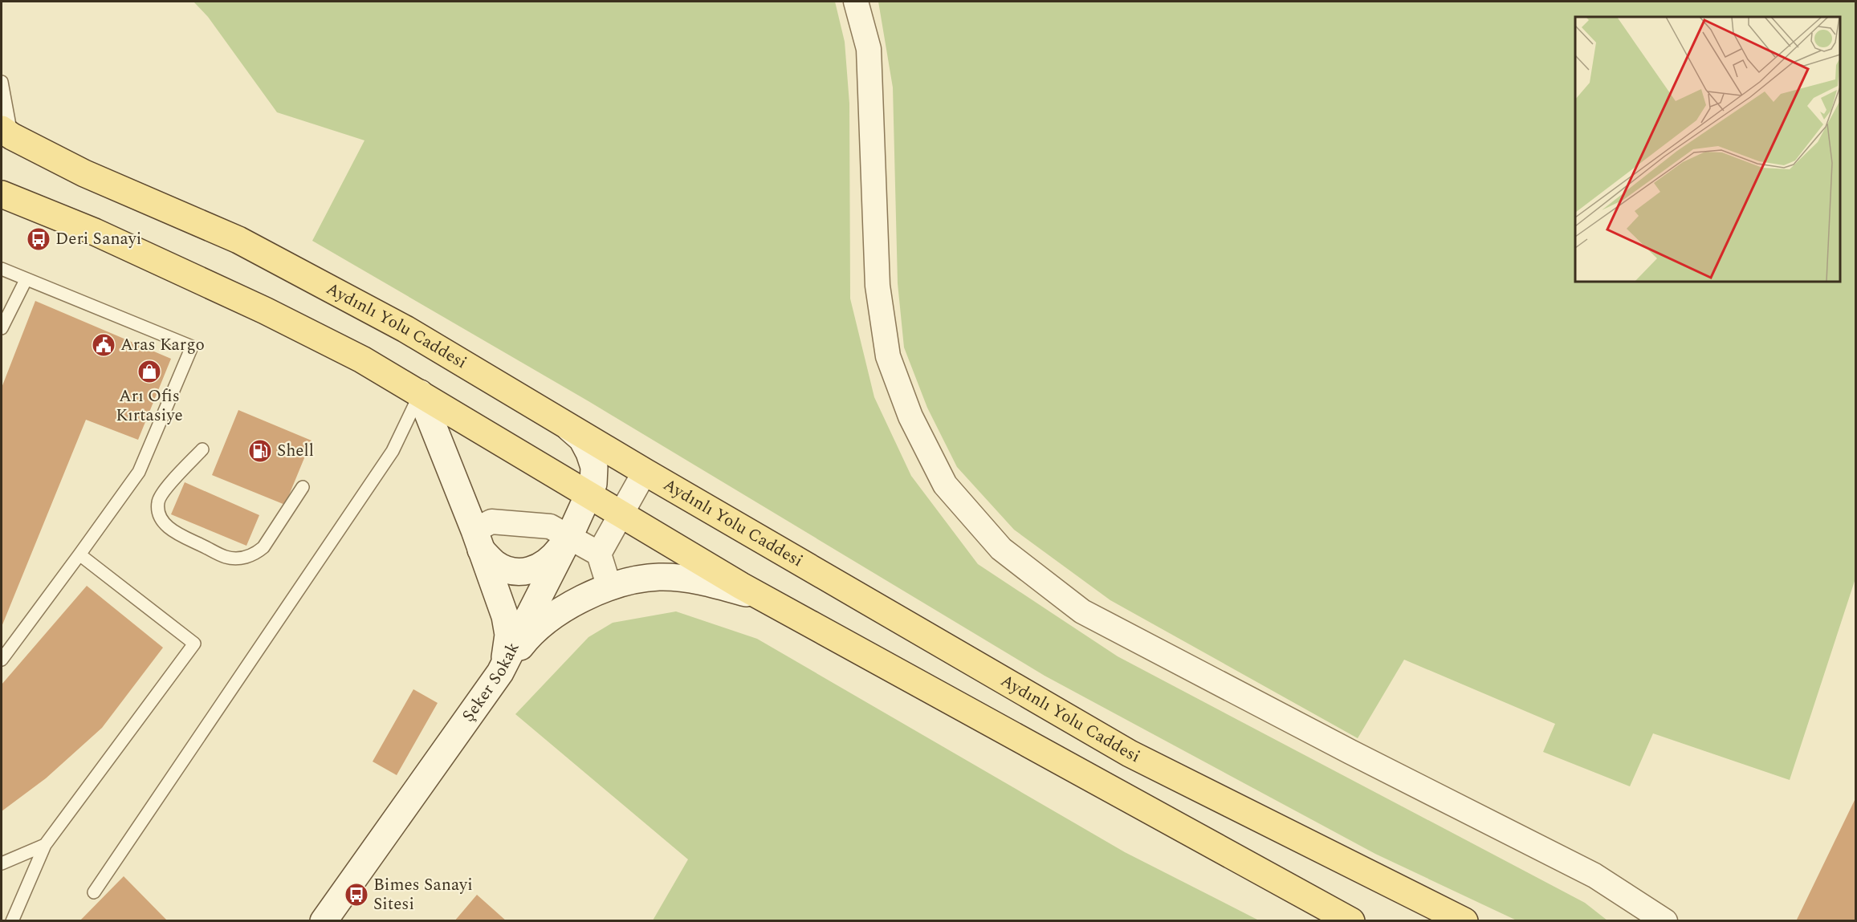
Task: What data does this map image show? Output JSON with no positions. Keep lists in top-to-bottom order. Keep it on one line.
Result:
{"streets":{"main road":["Aydınlı Yolu Caddesi"],"street":["Şeker Sokak"]},"crossings":[["Aydınlı Yolu Caddesi","Şeker Sokak"]],"places":{"bus stop":["Deri Sanayi","Bimes Sanayi Sitesi"],"public building":["Aras Kargo"],"shop":["Arı Ofis Kırtasiye"],"fuel station":["Shell"]}}
